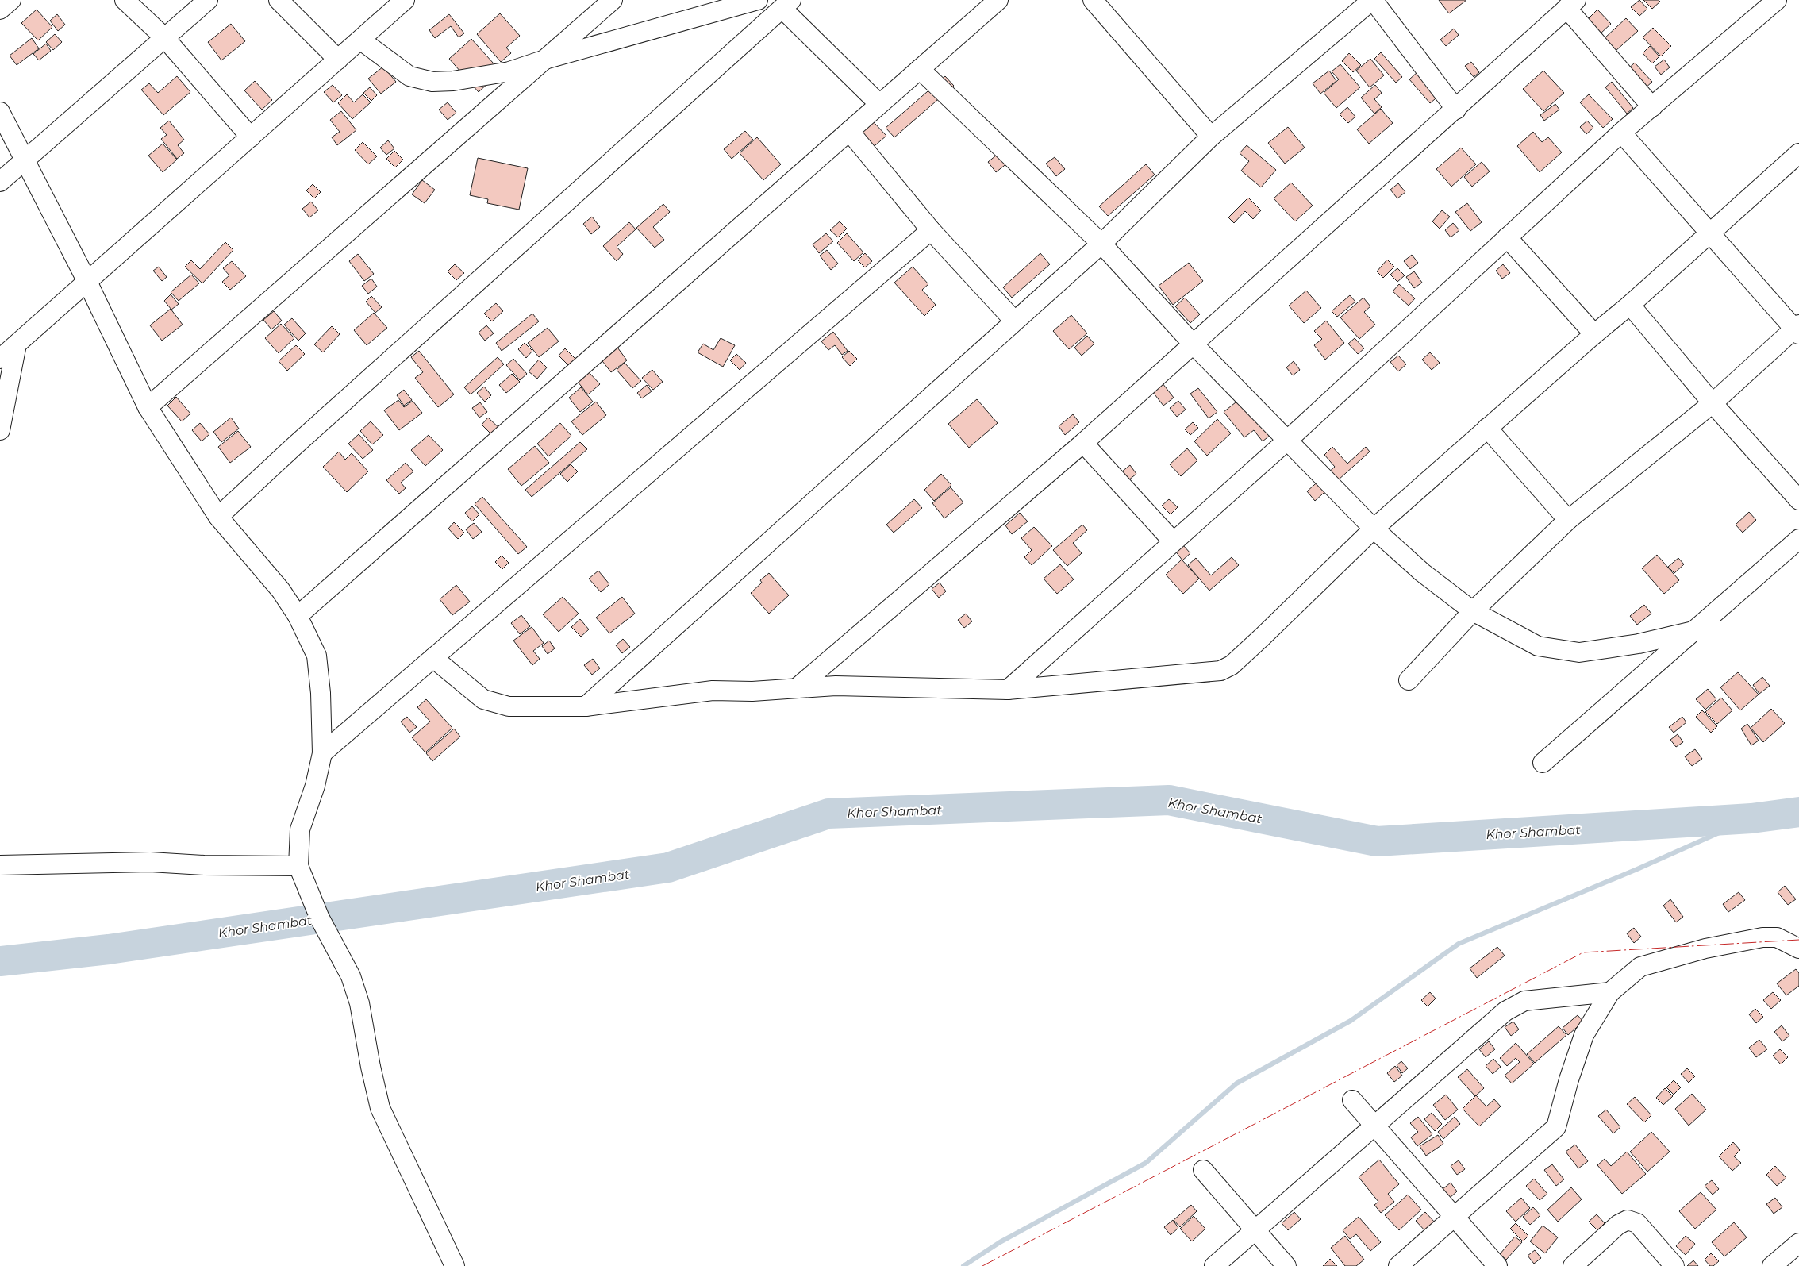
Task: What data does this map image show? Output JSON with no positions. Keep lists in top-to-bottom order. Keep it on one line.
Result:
{"water":["Khor Shambat"]}
